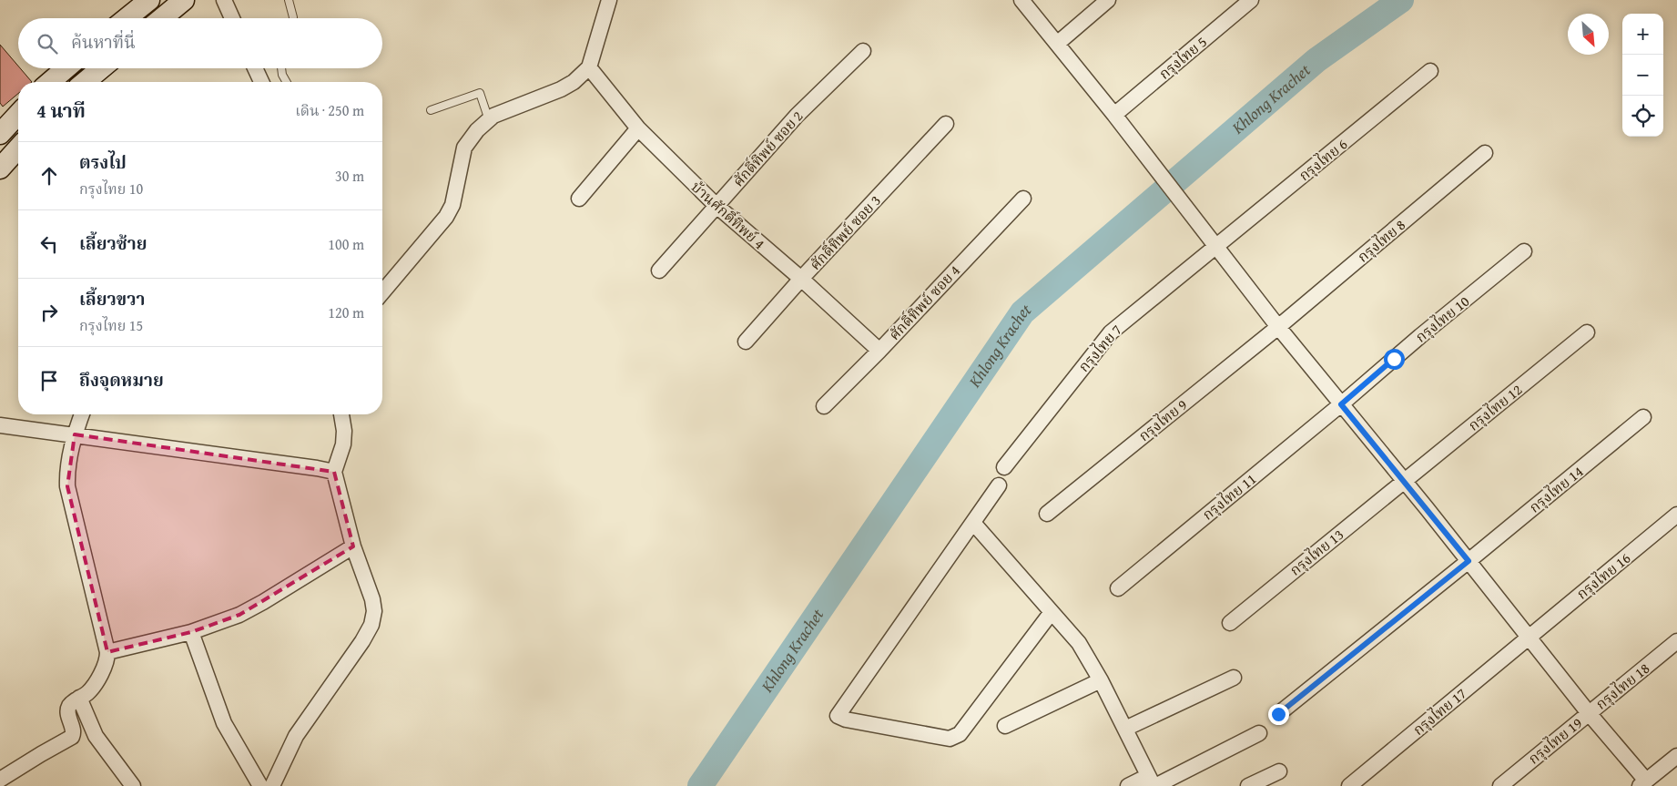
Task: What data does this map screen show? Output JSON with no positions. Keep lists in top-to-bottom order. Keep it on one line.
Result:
{"streets":{"street":["กรุงไทย 5","ศักดิ์ทิพย์ ซอย 2","กรุงไทย 6","บ้านศักดิ์ทิพย์ 4","ศักดิ์ทิพย์ ซอย 3","กรุงไทย 8","ศักดิ์ทิพย์ ซอย 4","กรุงไทย 10","กรุงไทย 7","กรุงไทย 12","กรุงไทย 9","กรุงไทย 14","กรุงไทย 11","กรุงไทย 13","กรุงไทย 16","กรุงไทย 18","กรุงไทย 17","กรุงไทย 19"]},"crossings":[["ศักดิ์ทิพย์ ซอย 2","บ้านศักดิ์ทิพย์ 4"],["กรุงไทย 6","กรุงไทย 7"],["บ้านศักดิ์ทิพย์ 4","ศักดิ์ทิพย์ ซอย 3"],["บ้านศักดิ์ทิพย์ 4","ศักดิ์ทิพย์ ซอย 4"],["กรุงไทย 8","กรุงไทย 9"],["กรุงไทย 10","กรุงไทย 11"],["กรุงไทย 12","กรุงไทย 13"],["กรุงไทย 16","กรุงไทย 17"],["กรุงไทย 18","กรุงไทย 19"]],"water":["Khlong Krachet"],"north":"bottom right","page":{"map_buttons":["+","−"],"search":"ค้นหาที่นี่","heading":["4 นาที","เดิน · 250 m"],"list":[["ตรงไป","กรุงไทย 10","30 m"],["เลี้ยวซ้าย","100 m"],["เลี้ยวขวา","กรุงไทย 15","120 m"],"ถึงจุดหมาย"]}}
